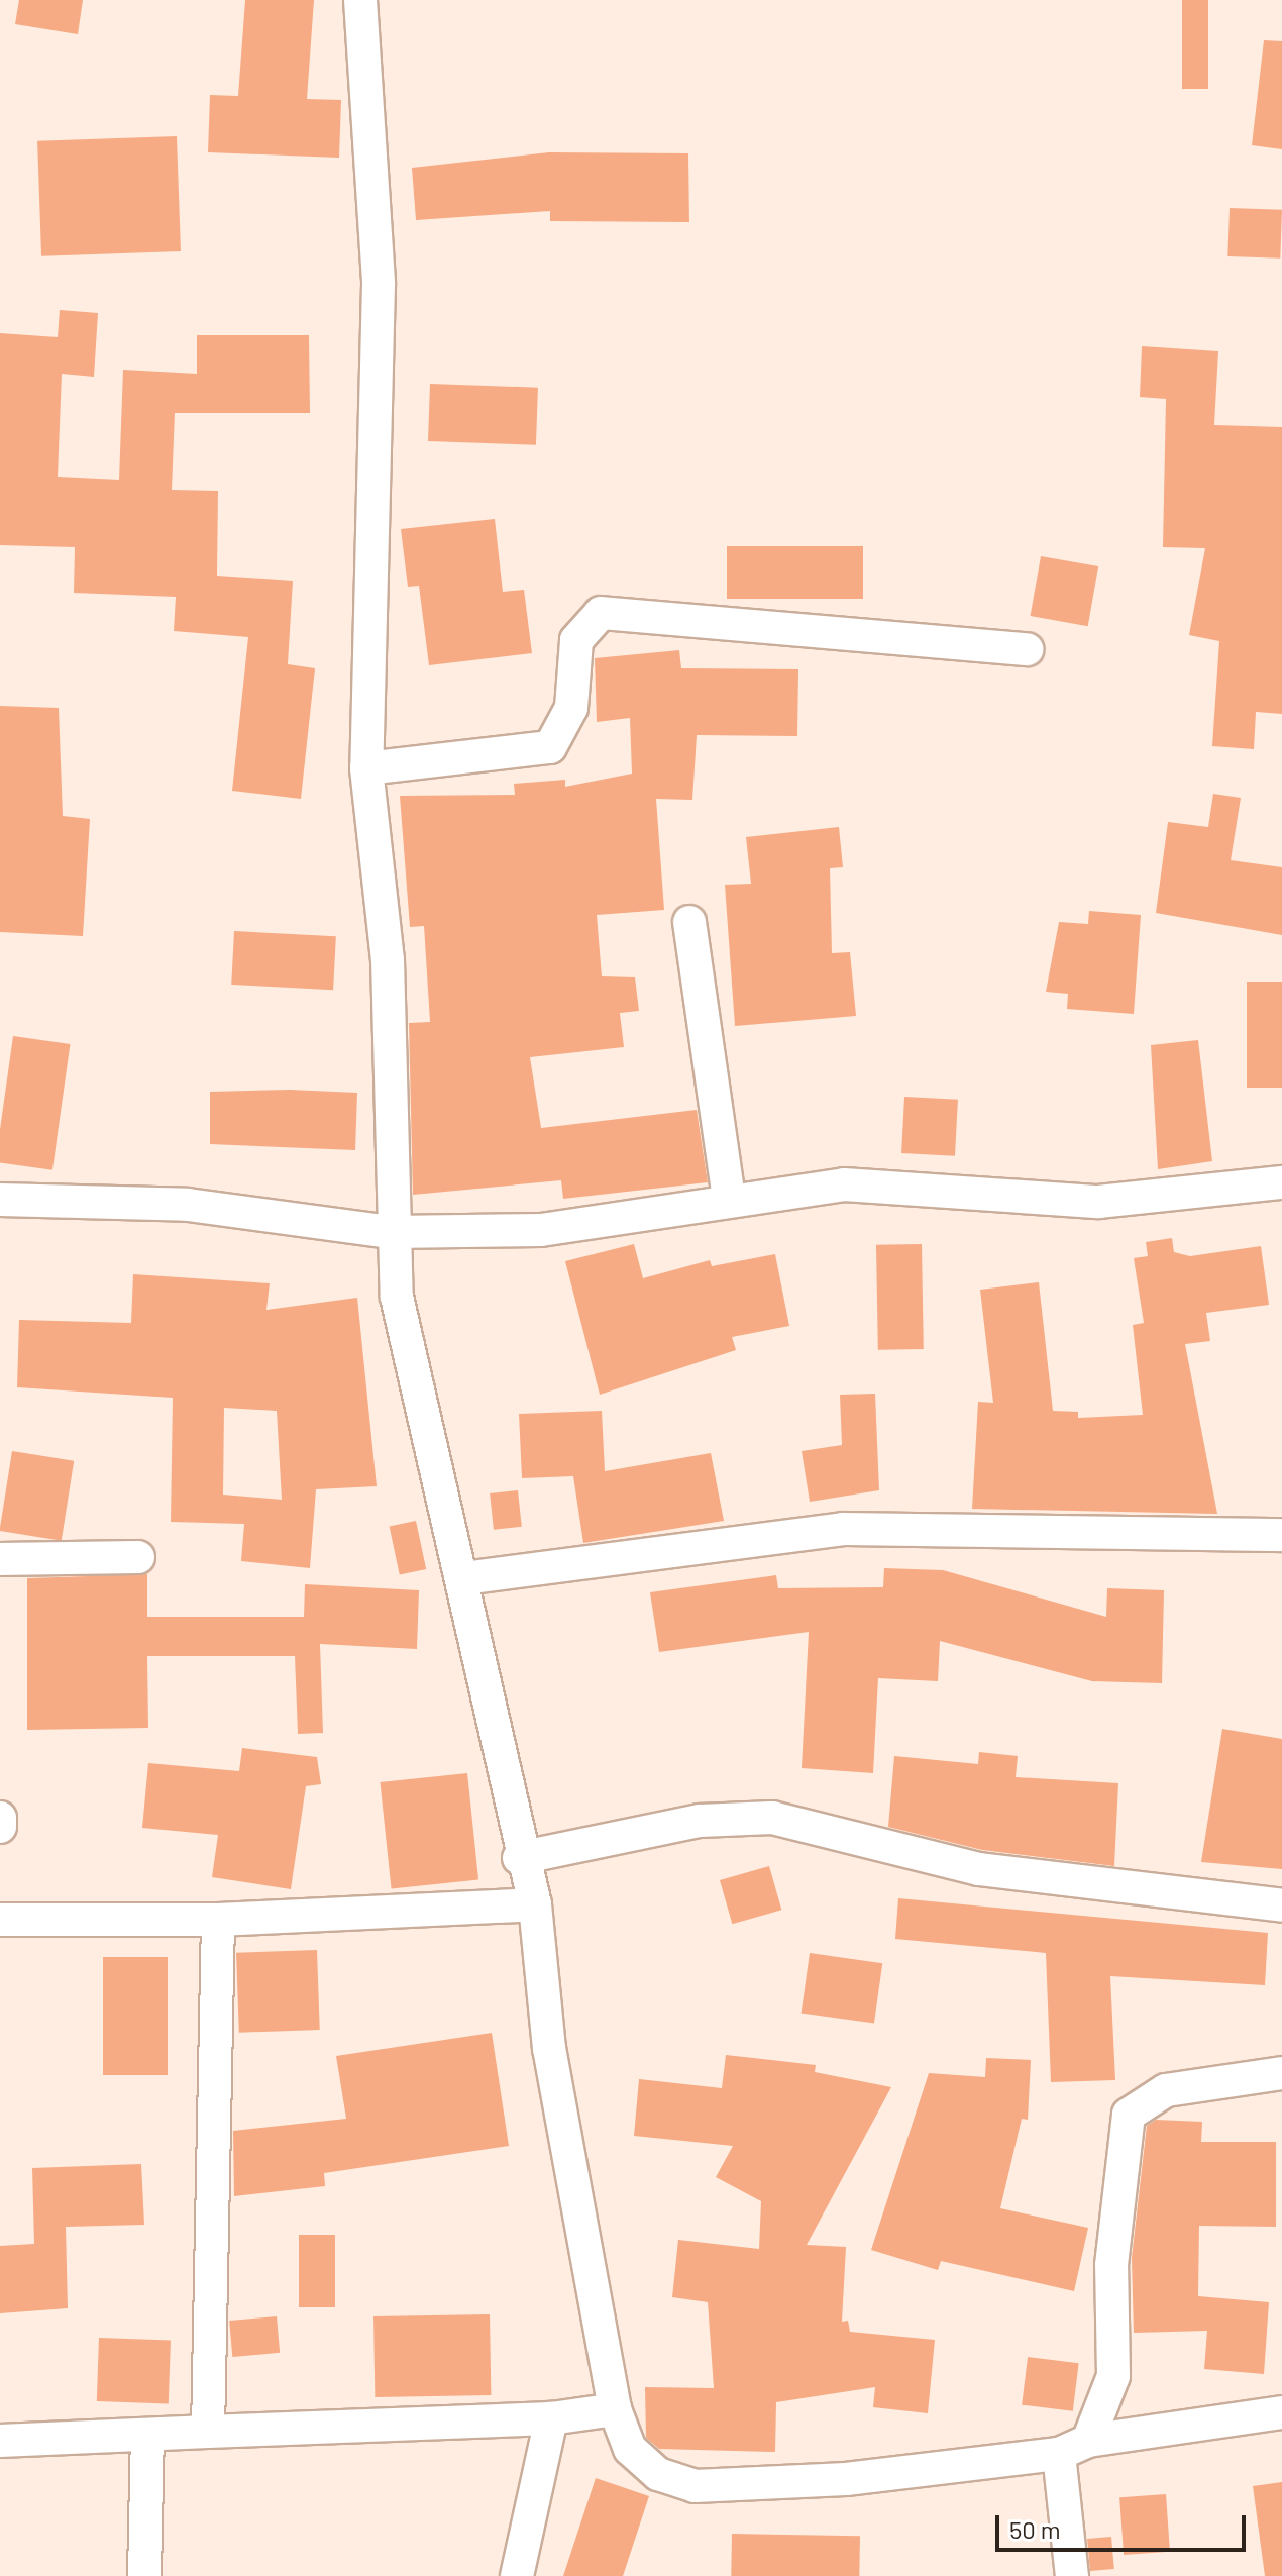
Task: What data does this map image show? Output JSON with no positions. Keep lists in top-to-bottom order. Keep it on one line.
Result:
{"scale_bar":"50 m"}
